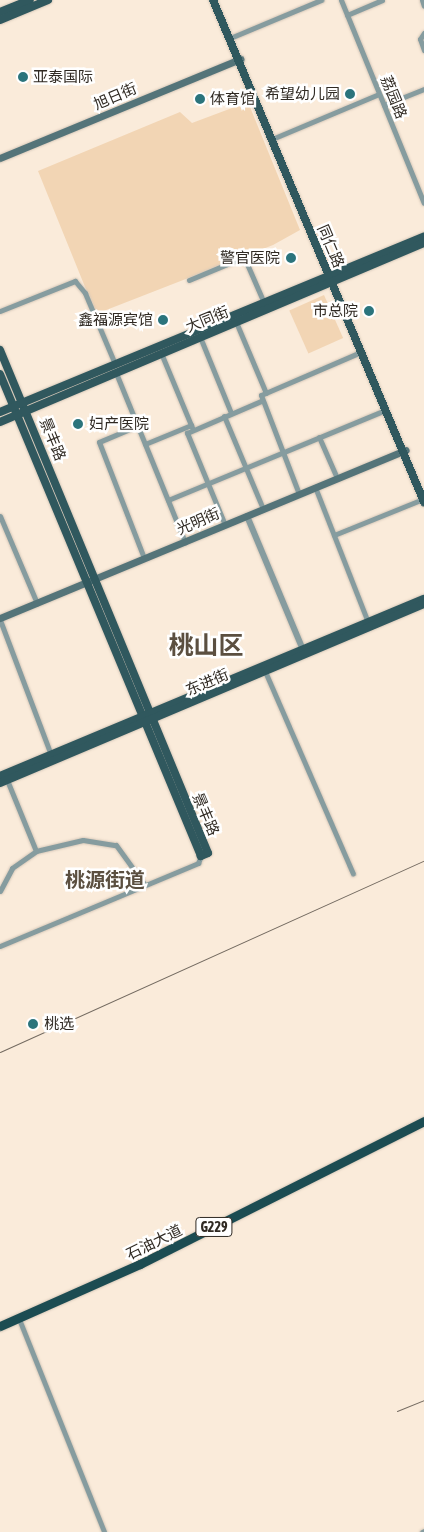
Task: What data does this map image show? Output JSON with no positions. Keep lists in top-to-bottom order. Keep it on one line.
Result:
{"streets":{"highway":["G229","石油大道"],"main road":["旭日街","同仁路","大同街","景丰路","光明街","东进街"],"street":["荔园路"]},"crossings":[["旭日街","同仁路"],["同仁路","大同街"],["同仁路","光明街"],["大同街","景丰路"],["景丰路","光明街"],["景丰路","东进街"]],"districts":["桃山区","桃源街道"],"places":["亚泰国际","希望幼儿园","体育馆","警官医院","市总院","鑫福源宾馆","妇产医院","桃选"]}
